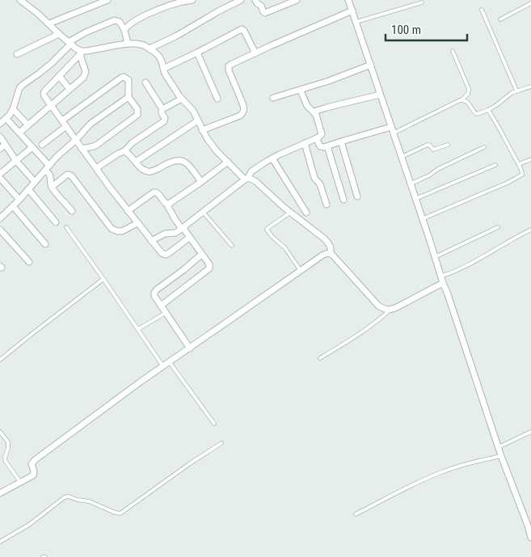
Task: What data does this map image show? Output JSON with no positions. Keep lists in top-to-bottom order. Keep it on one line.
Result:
{"scale_bar":"100 m"}
